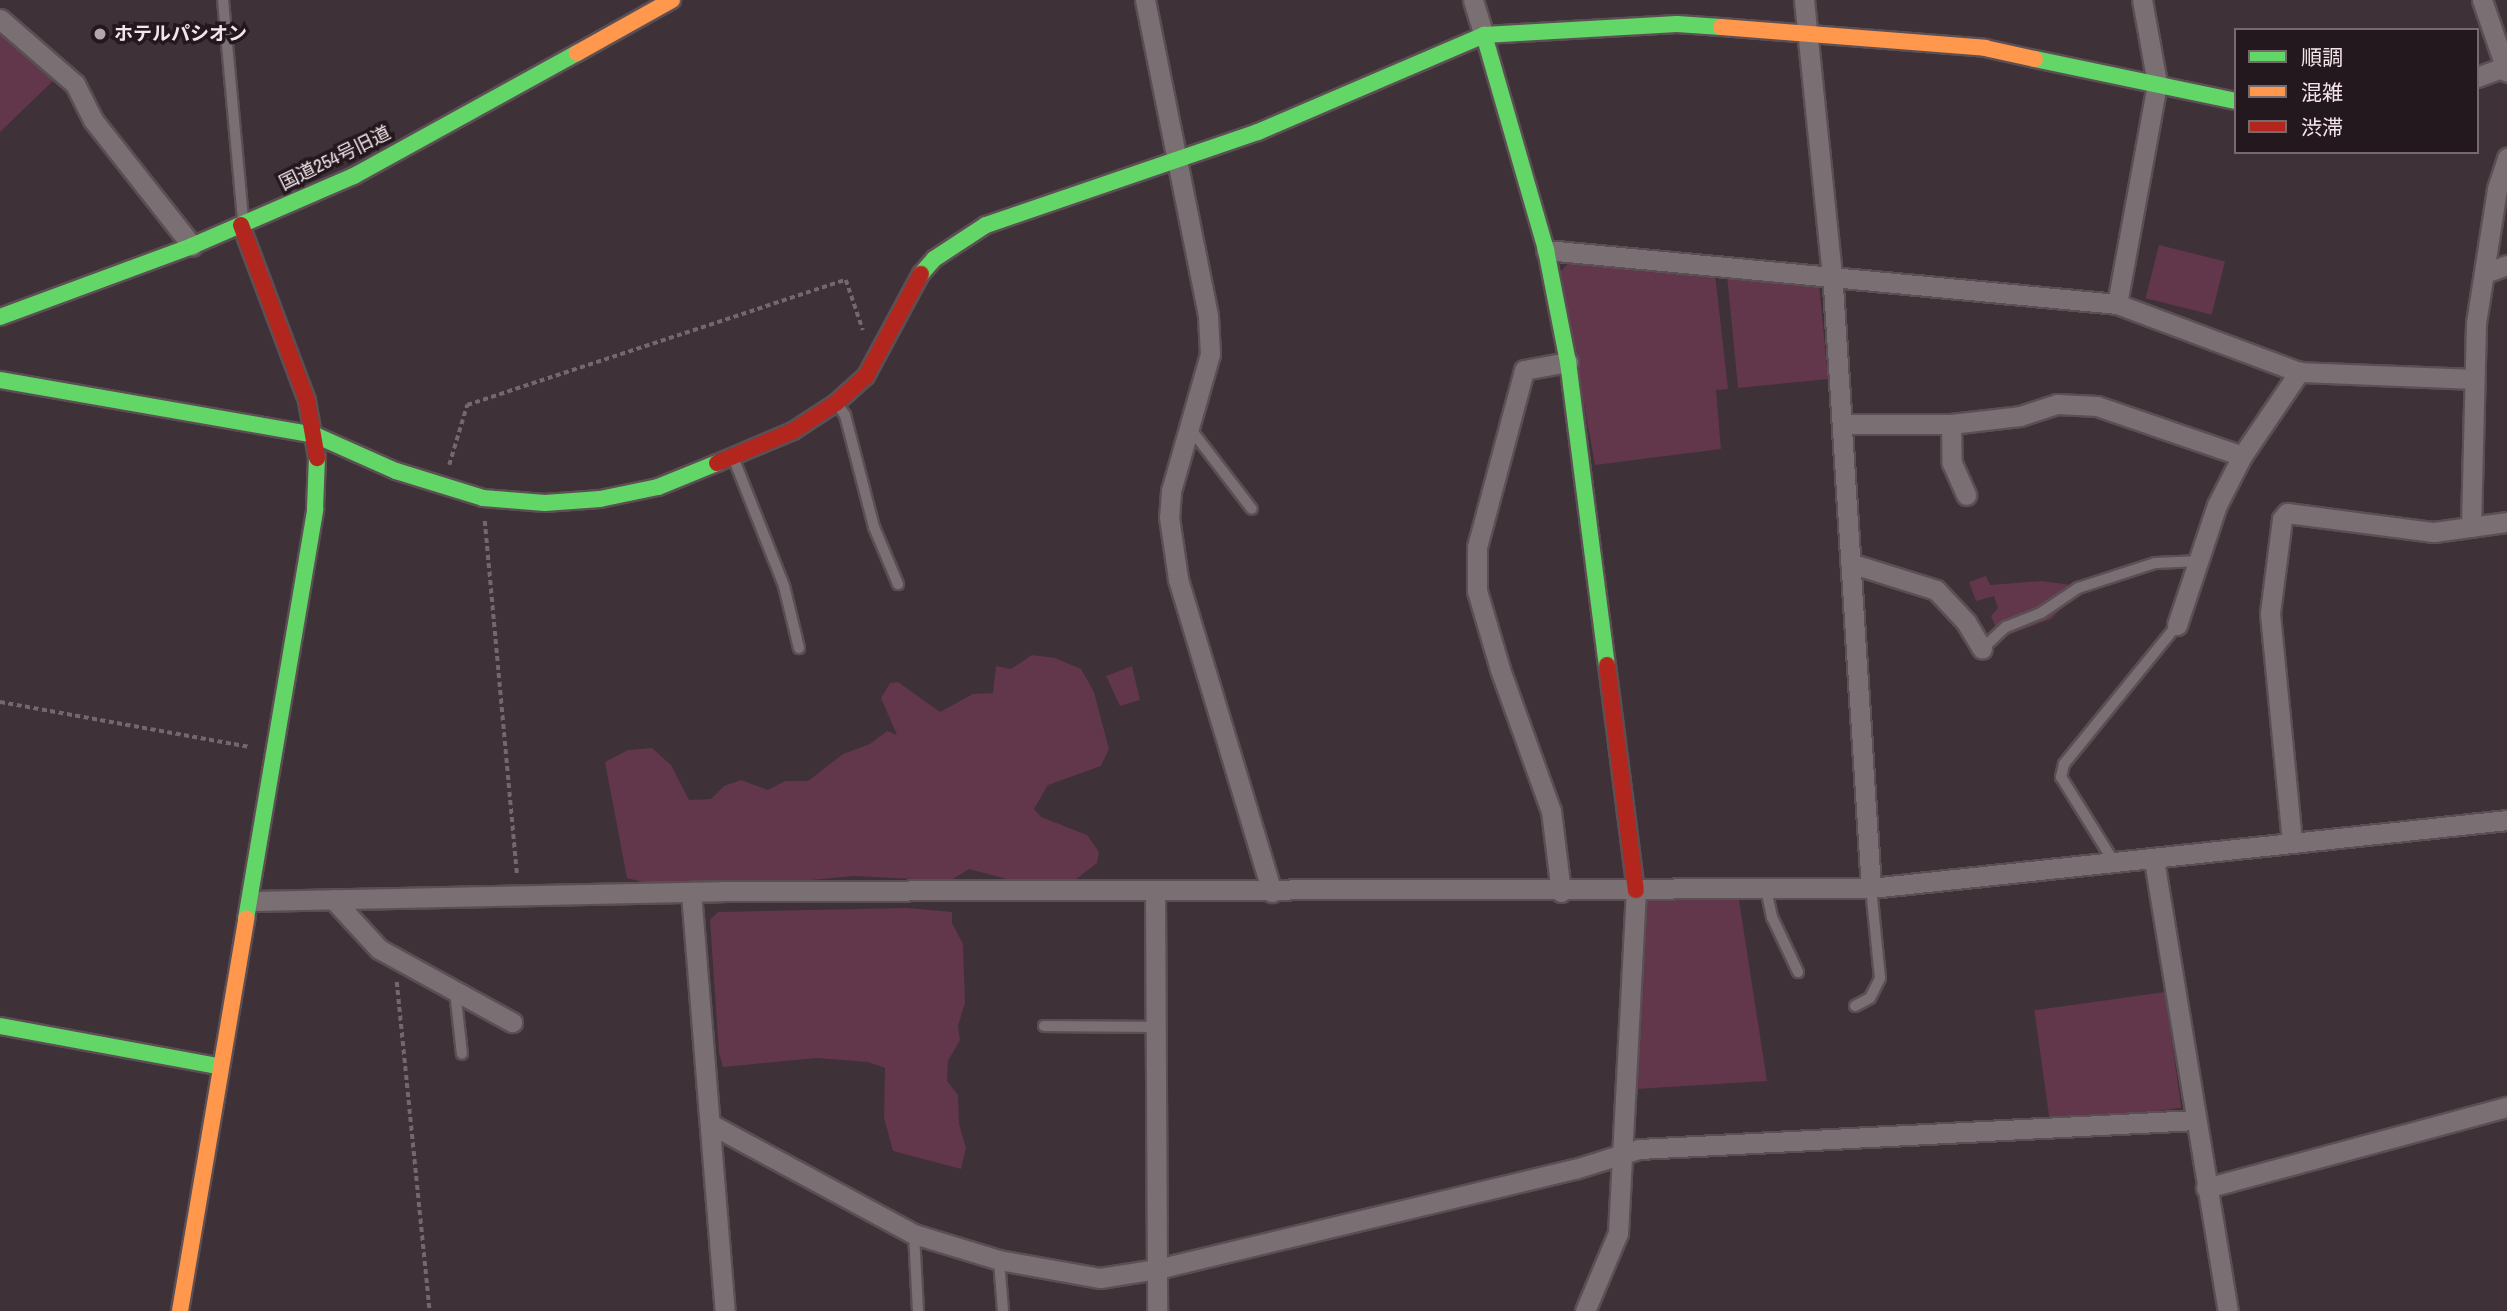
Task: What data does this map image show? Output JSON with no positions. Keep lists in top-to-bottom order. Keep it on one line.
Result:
{"streets":{"street":["国道254号旧道"]},"places":["ホテルパシオン"],"legend":["順調","混雑","渋滞"]}
